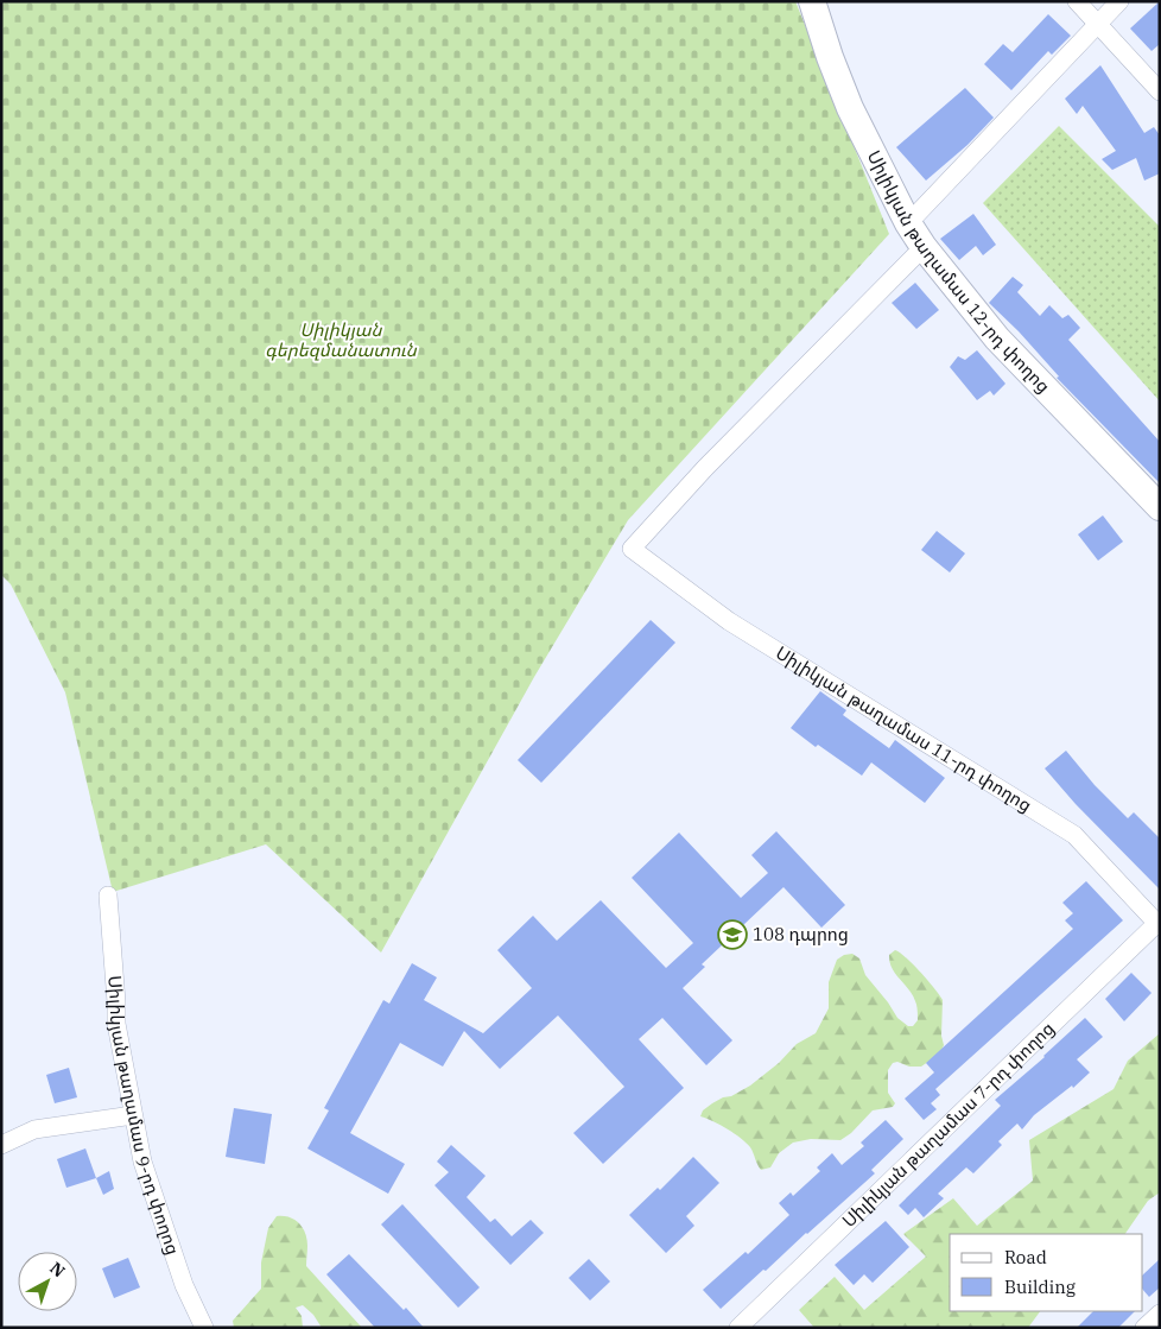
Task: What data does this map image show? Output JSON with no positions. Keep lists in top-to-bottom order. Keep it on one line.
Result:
{"streets":{"main road":["Սիլիկյան թաղամաս 12-րդ փողոց"],"street":["Սիլիկյան թաղամաս 11-րդ փողոց","Սիլիկյան թաղամաս 9-րդ փողոց","Սիլիկյան թաղամաս 7-րդ փողոց"]},"crossings":[["Սիլիկյան թաղամաս 12-րդ փողոց","Սիլիկյան թաղամաս 11-րդ փողոց"],["Սիլիկյան թաղամաս 11-րդ փողոց","Սիլիկյան թաղամաս 7-րդ փողոց"]],"parks":["Սիլիկյան գերեզմանատուն"],"places":{"school or university":["108 դպրոց"]},"legend":["Road","Building"],"north":"top right"}
